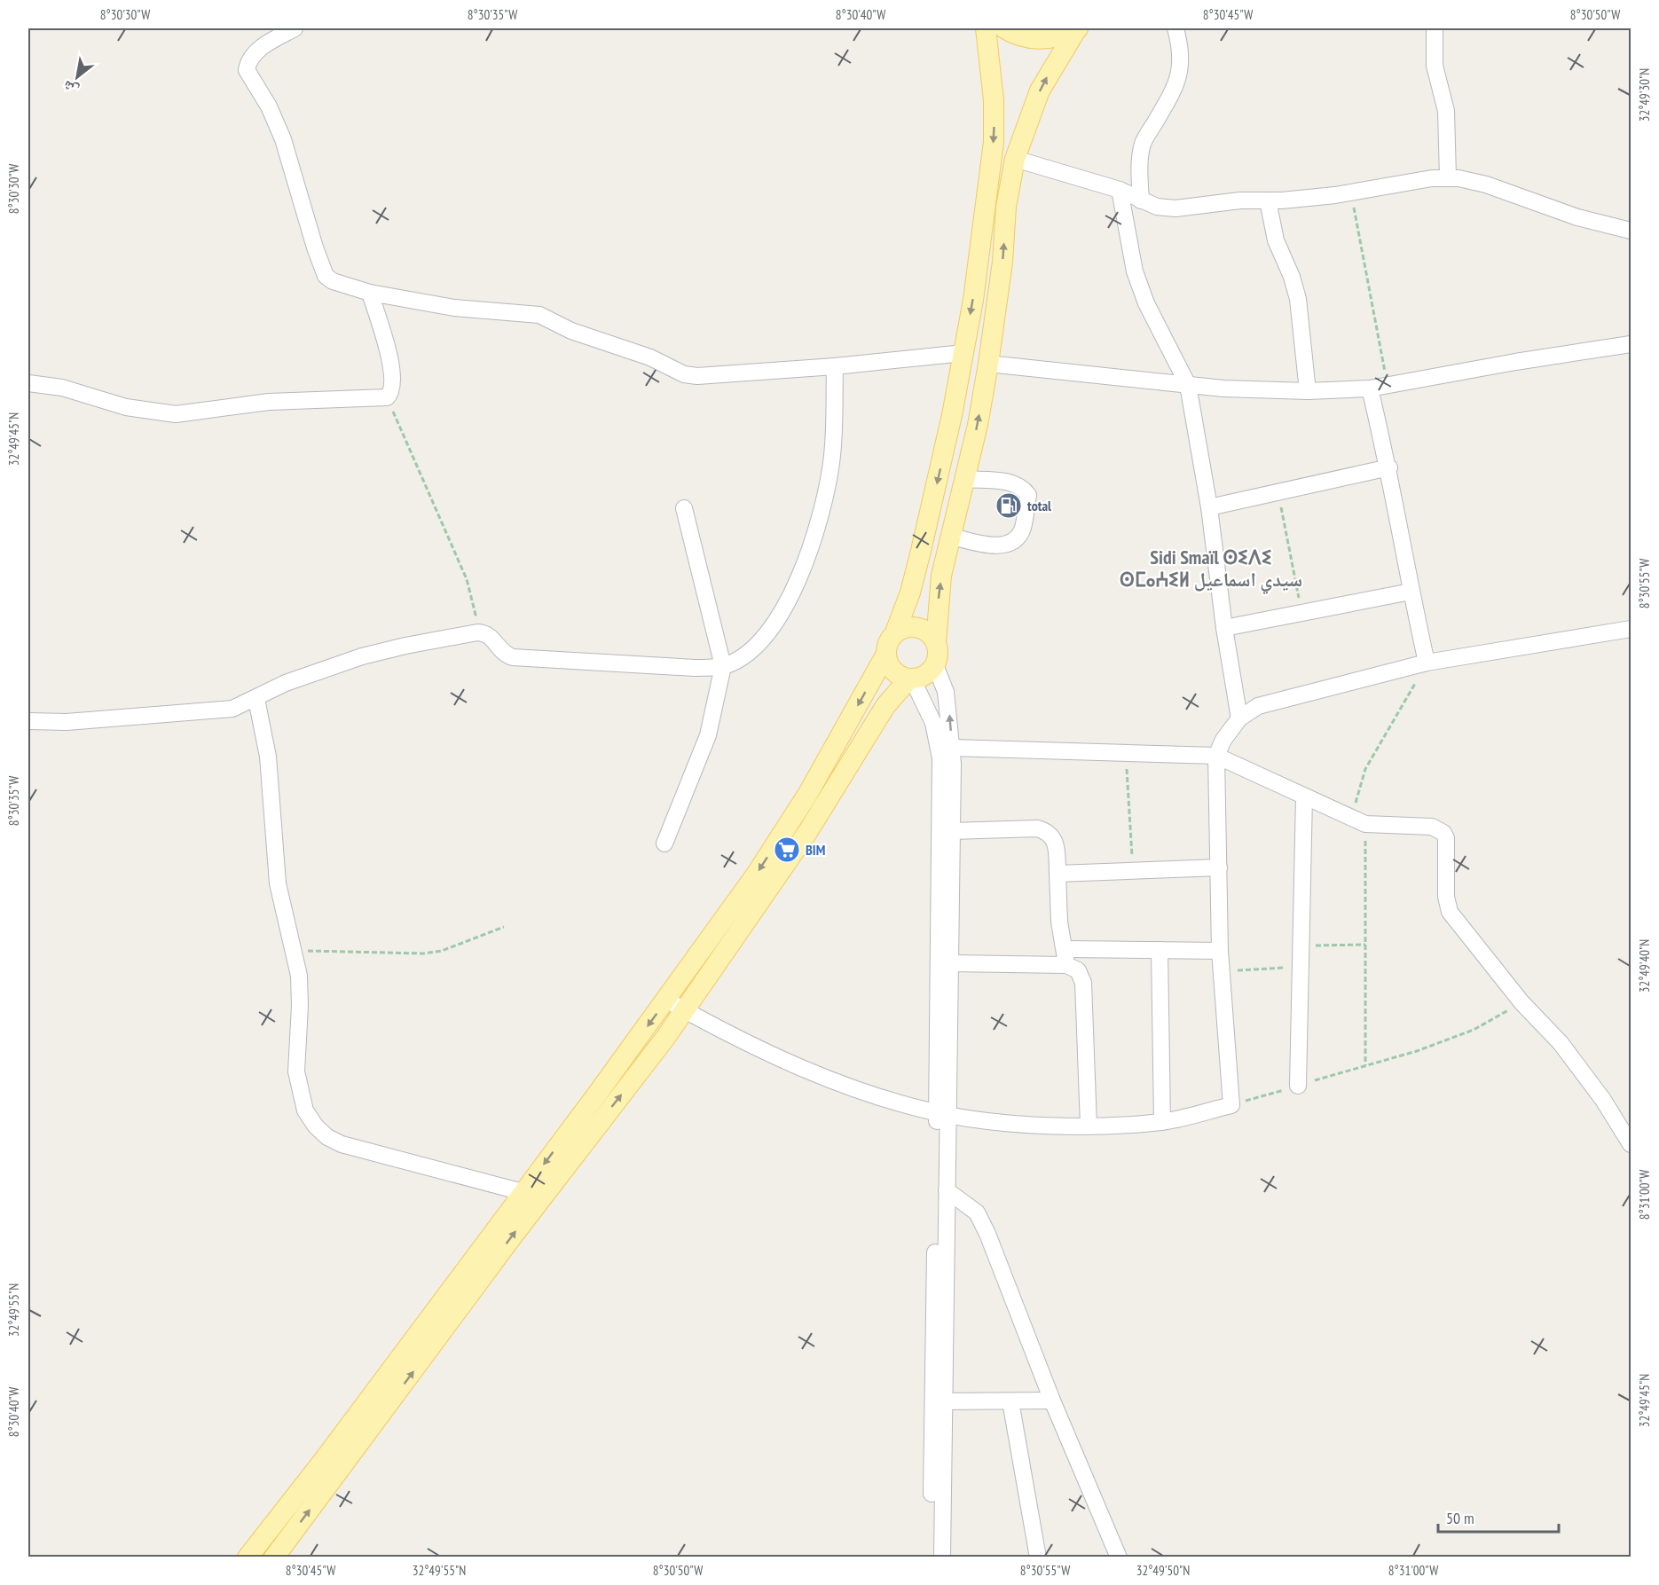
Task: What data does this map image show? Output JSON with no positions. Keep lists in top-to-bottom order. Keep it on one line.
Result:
{"districts":["Sidi Smaïl ⵙⵉⴷⵉ ⵙⵎⴰⵄⵉⵍ سيدي اسماعيل"],"places":{"fuel station":["total"],"supermarket":["BIM"]},"scale_bar":"50 m","north":"bottom left","coordinates":["8°30'30\"W","8°30'35\"W","8°30'40\"W","8°30'45\"W","8°30'50\"W","32°49'30\"N","32°49'45\"N","8°30'55\"W","32°49'40\"N","8°31'00\"W","32°49'55\"N","32°49'50\"N"]}
